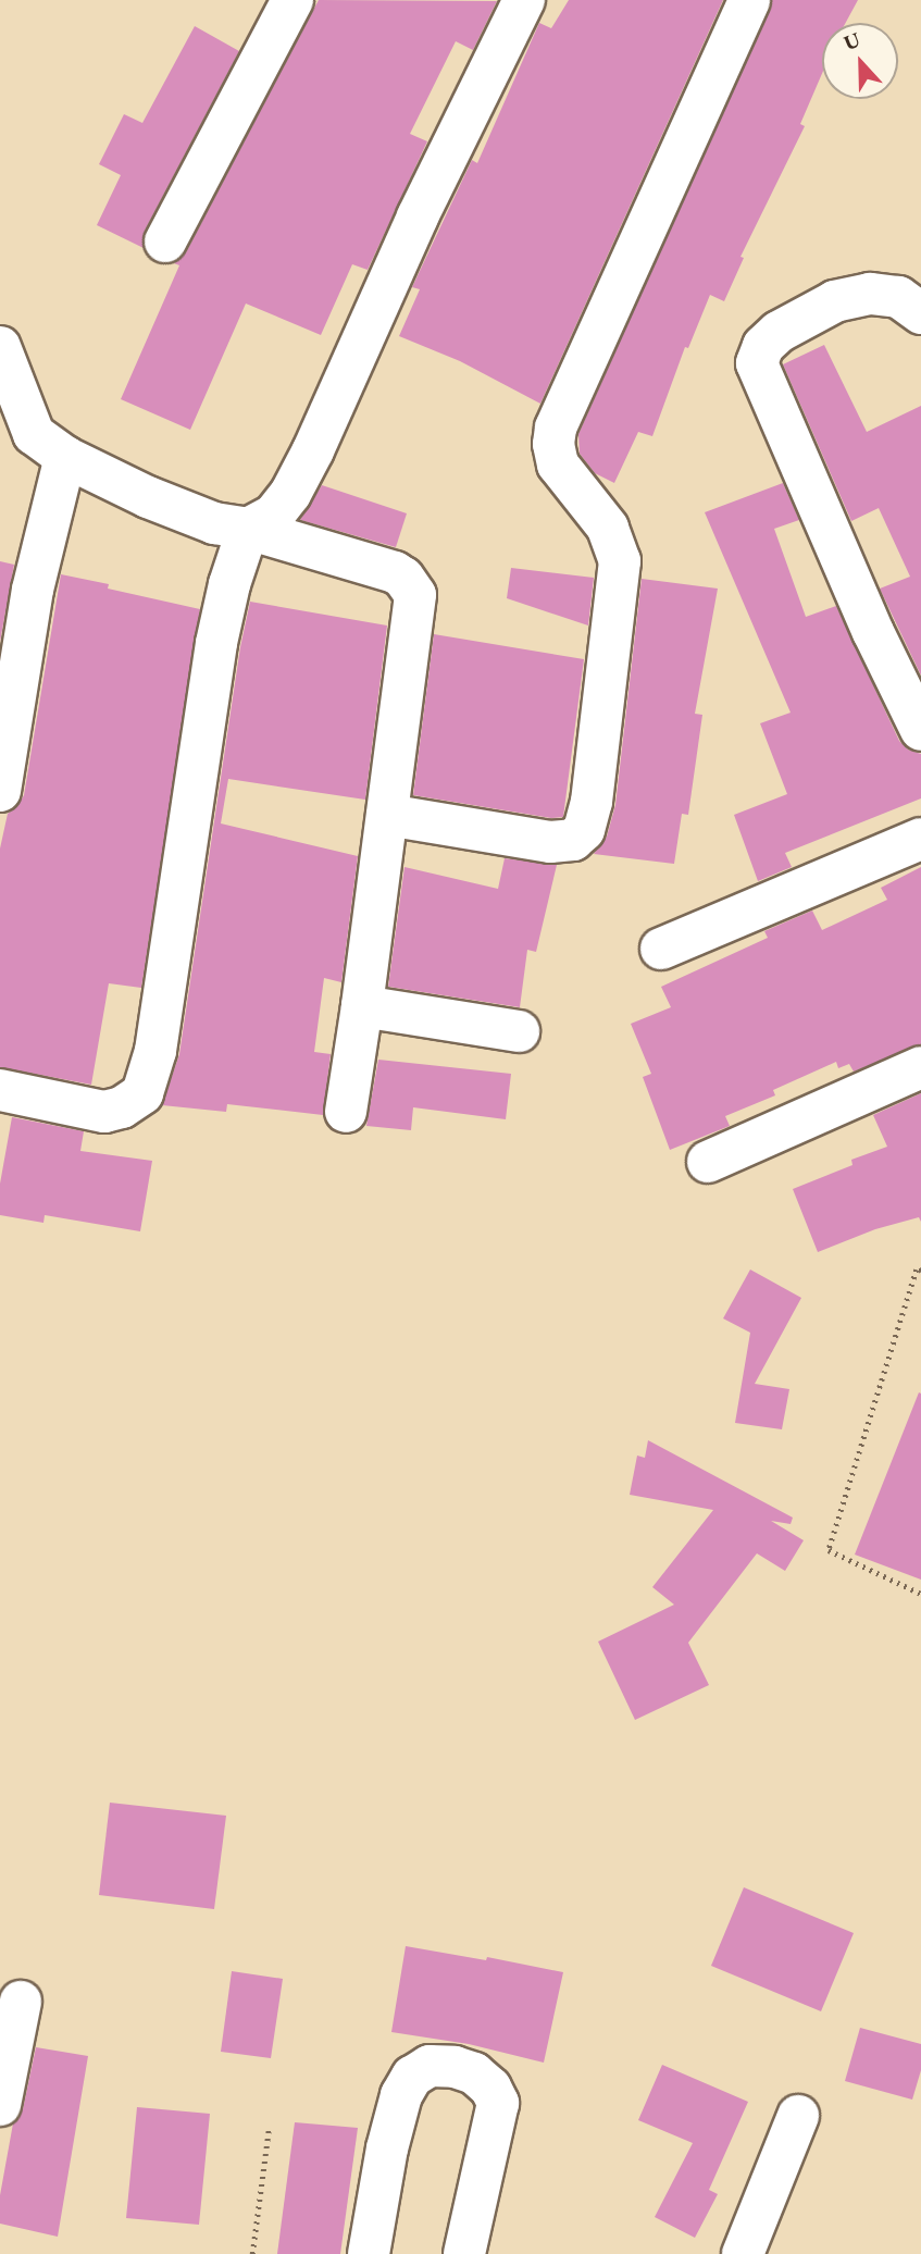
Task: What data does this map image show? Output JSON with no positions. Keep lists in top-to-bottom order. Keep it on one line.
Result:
{"north":"top"}
